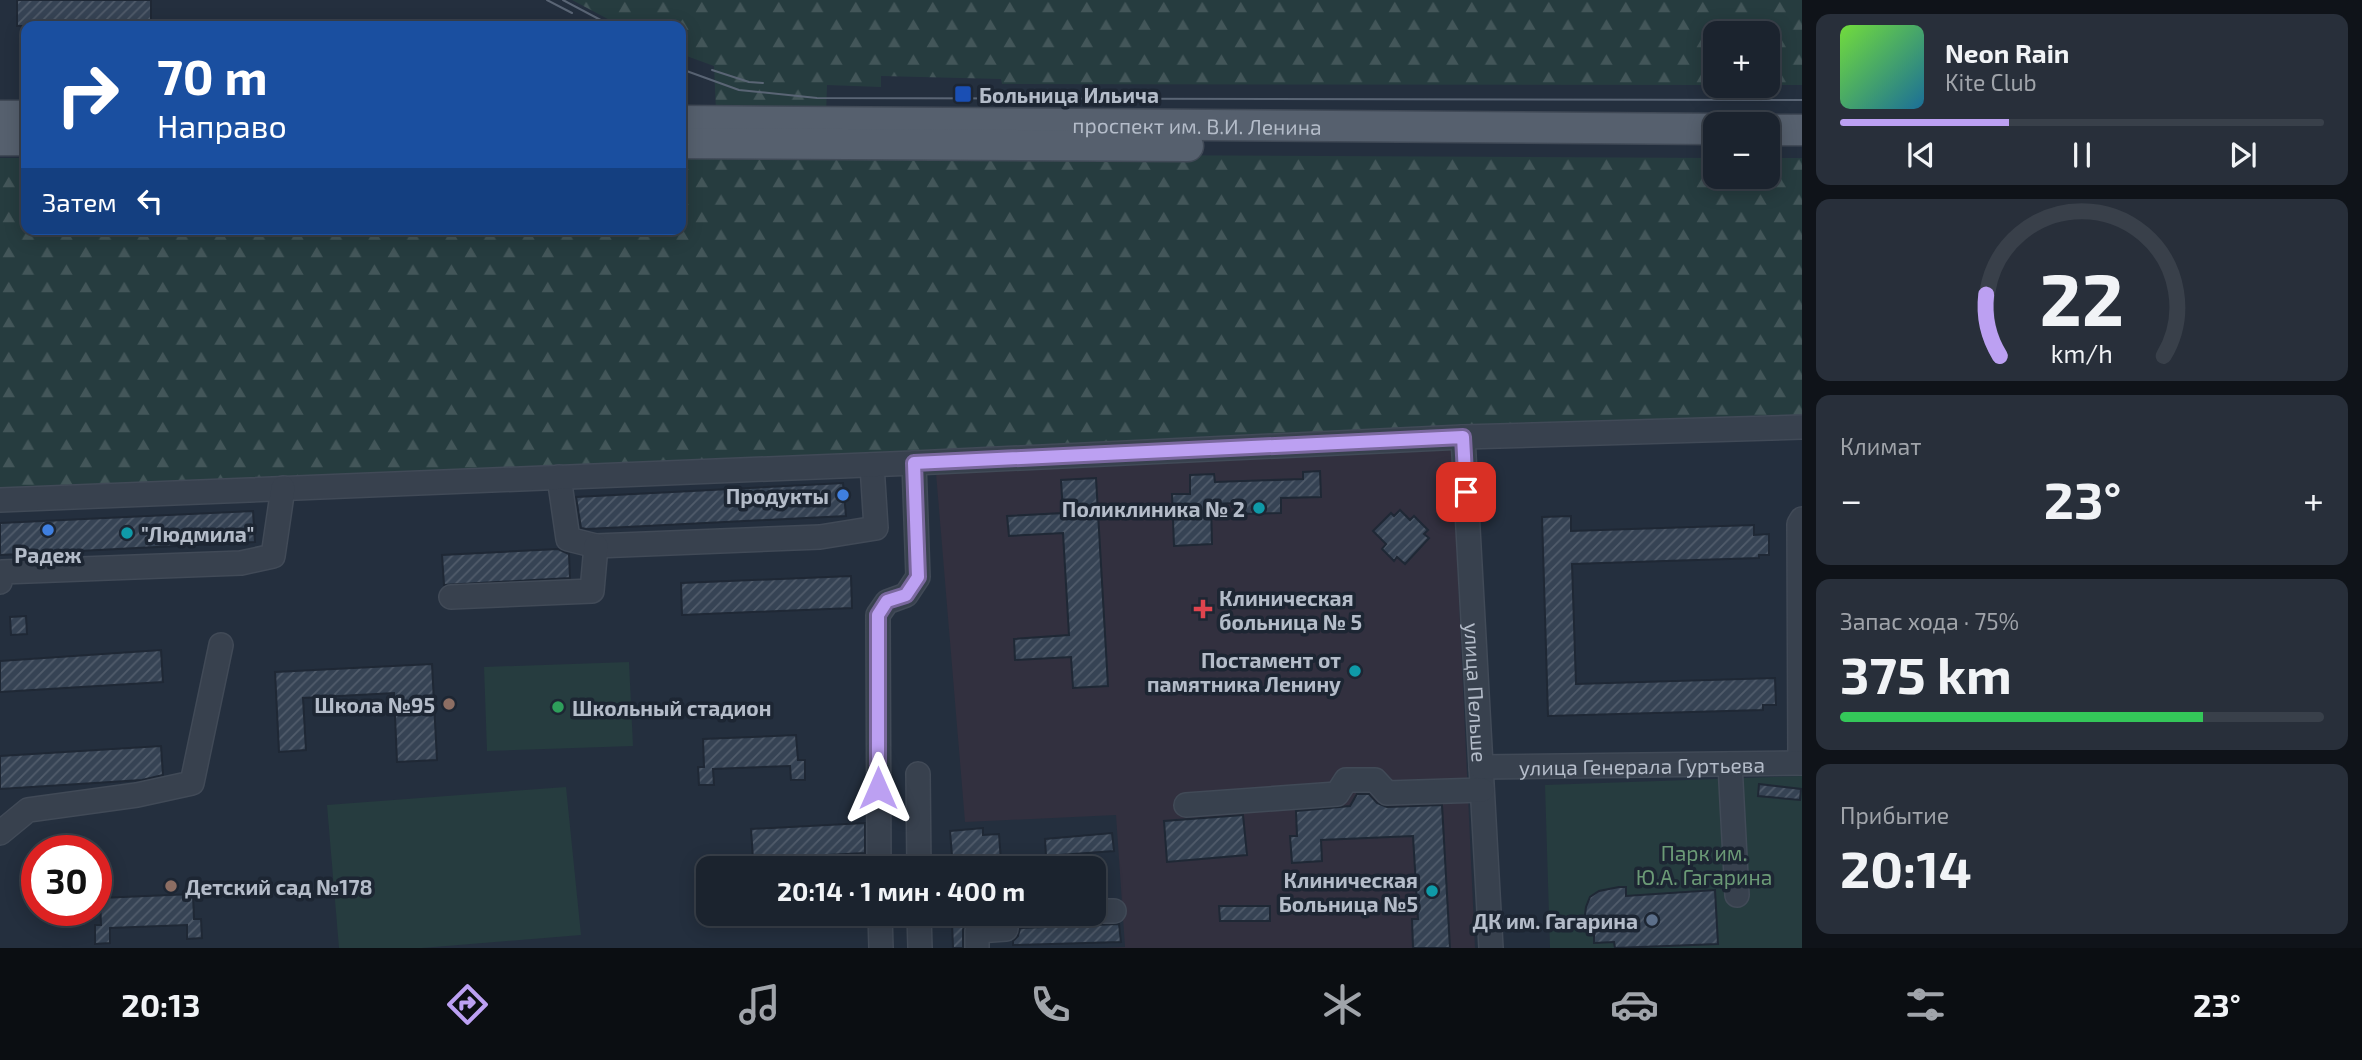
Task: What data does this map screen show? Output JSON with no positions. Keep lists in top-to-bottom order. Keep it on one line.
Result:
{"streets":{"main road":["проспект им. В.И. Ленина"],"street":["улица Пельше","улица Генерала Гуртьева"]},"crossings":[["улица Пельше","улица Генерала Гуртьева"]],"parks":["Парк им. Ю.А. Гагарина"],"places":{"transit":["Больница Ильича"],"other":["Продукты","Поликлиника № 2","Радеж","\"Людмила\"","Постамент от памятника Ленину","Школа №95","Школьный стадион","Детский сад №178","Клиническая Больница №5","ДК им. Гагарина"],"health":["Клиническая больница № 5"]},"page":{"map_buttons":["+","−"],"turn":["70 m","Направо"],"song":["Neon Rain","Kite Club"],"then":"Затем","tile":["Климат",["Запас хода · 75%","375 km"],["Прибытие","20:14"]],"heat":["−","23°","+"],"limit":"30","trip":"20:14 · 1 мин · 400 m","tabs":["20:13","23°"],"gauge":["22","km/h"]}}
